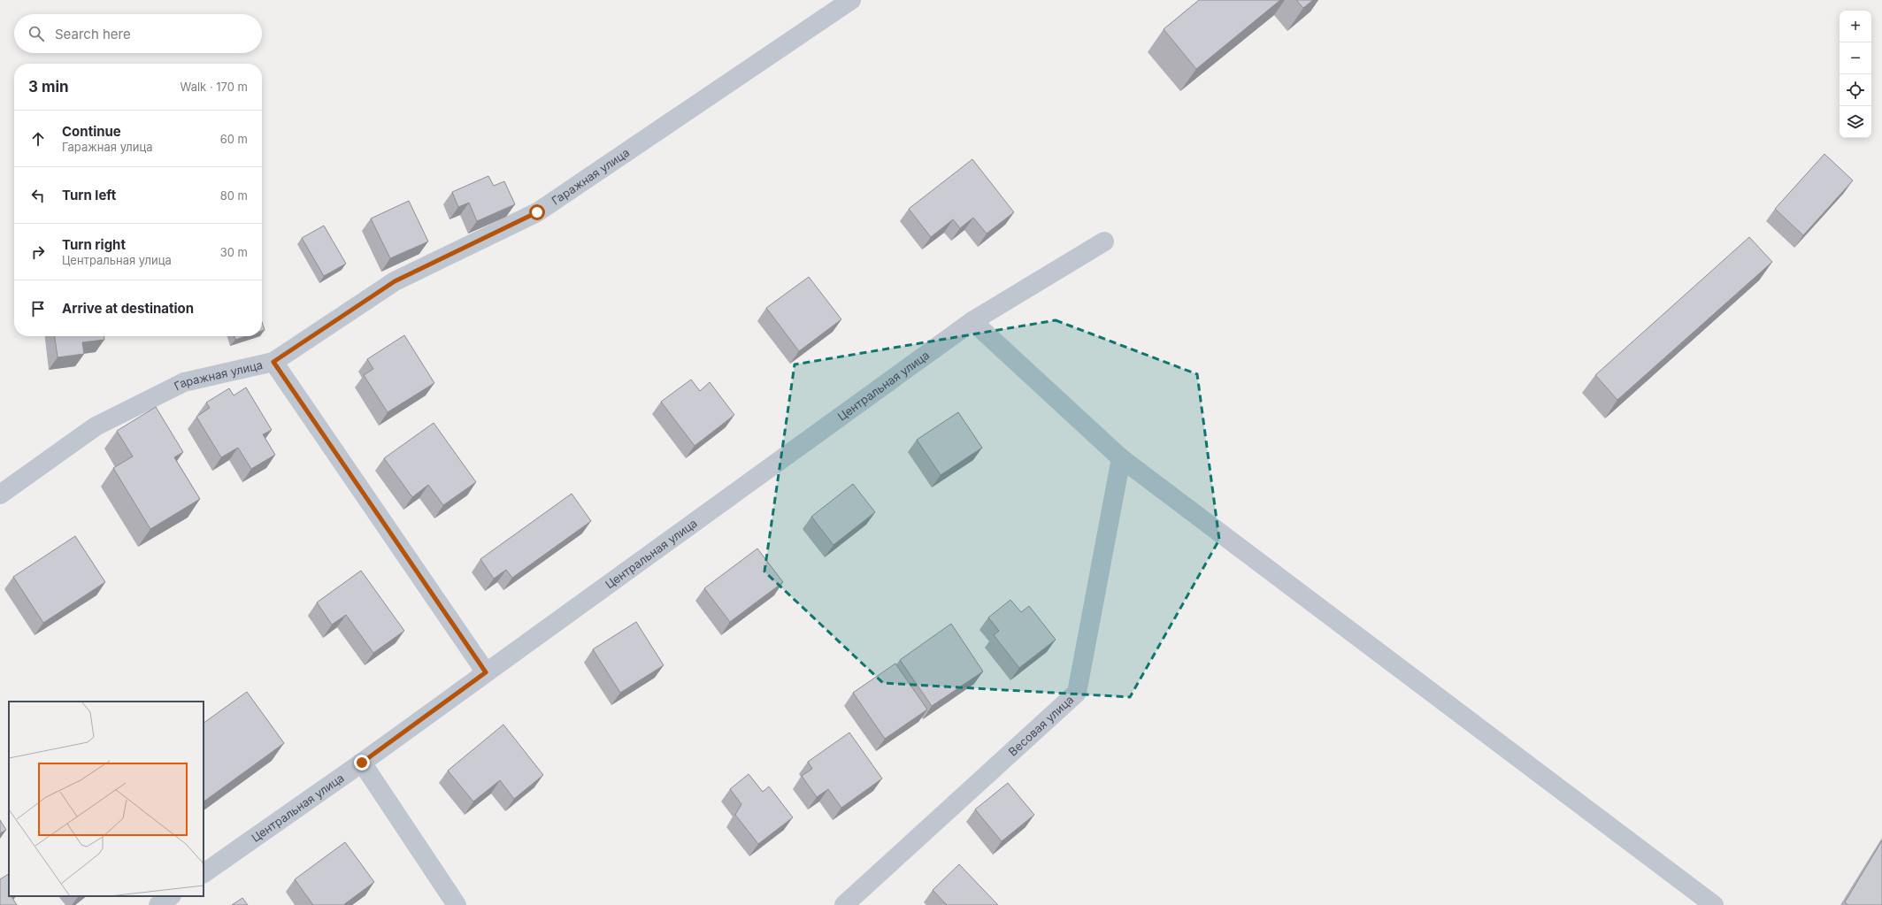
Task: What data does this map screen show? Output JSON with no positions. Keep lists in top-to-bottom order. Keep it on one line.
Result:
{"streets":{"street":["Гаражная улица","Центральная улица","Весовая улица"]},"page":{"map_buttons":["+","−"],"search":"Search here","heading":["3 min","Walk · 170 m"],"list":[["Continue","Гаражная улица","60 m"],["Turn left","80 m"],["Turn right","Центральная улица","30 m"],"Arrive at destination"]}}
